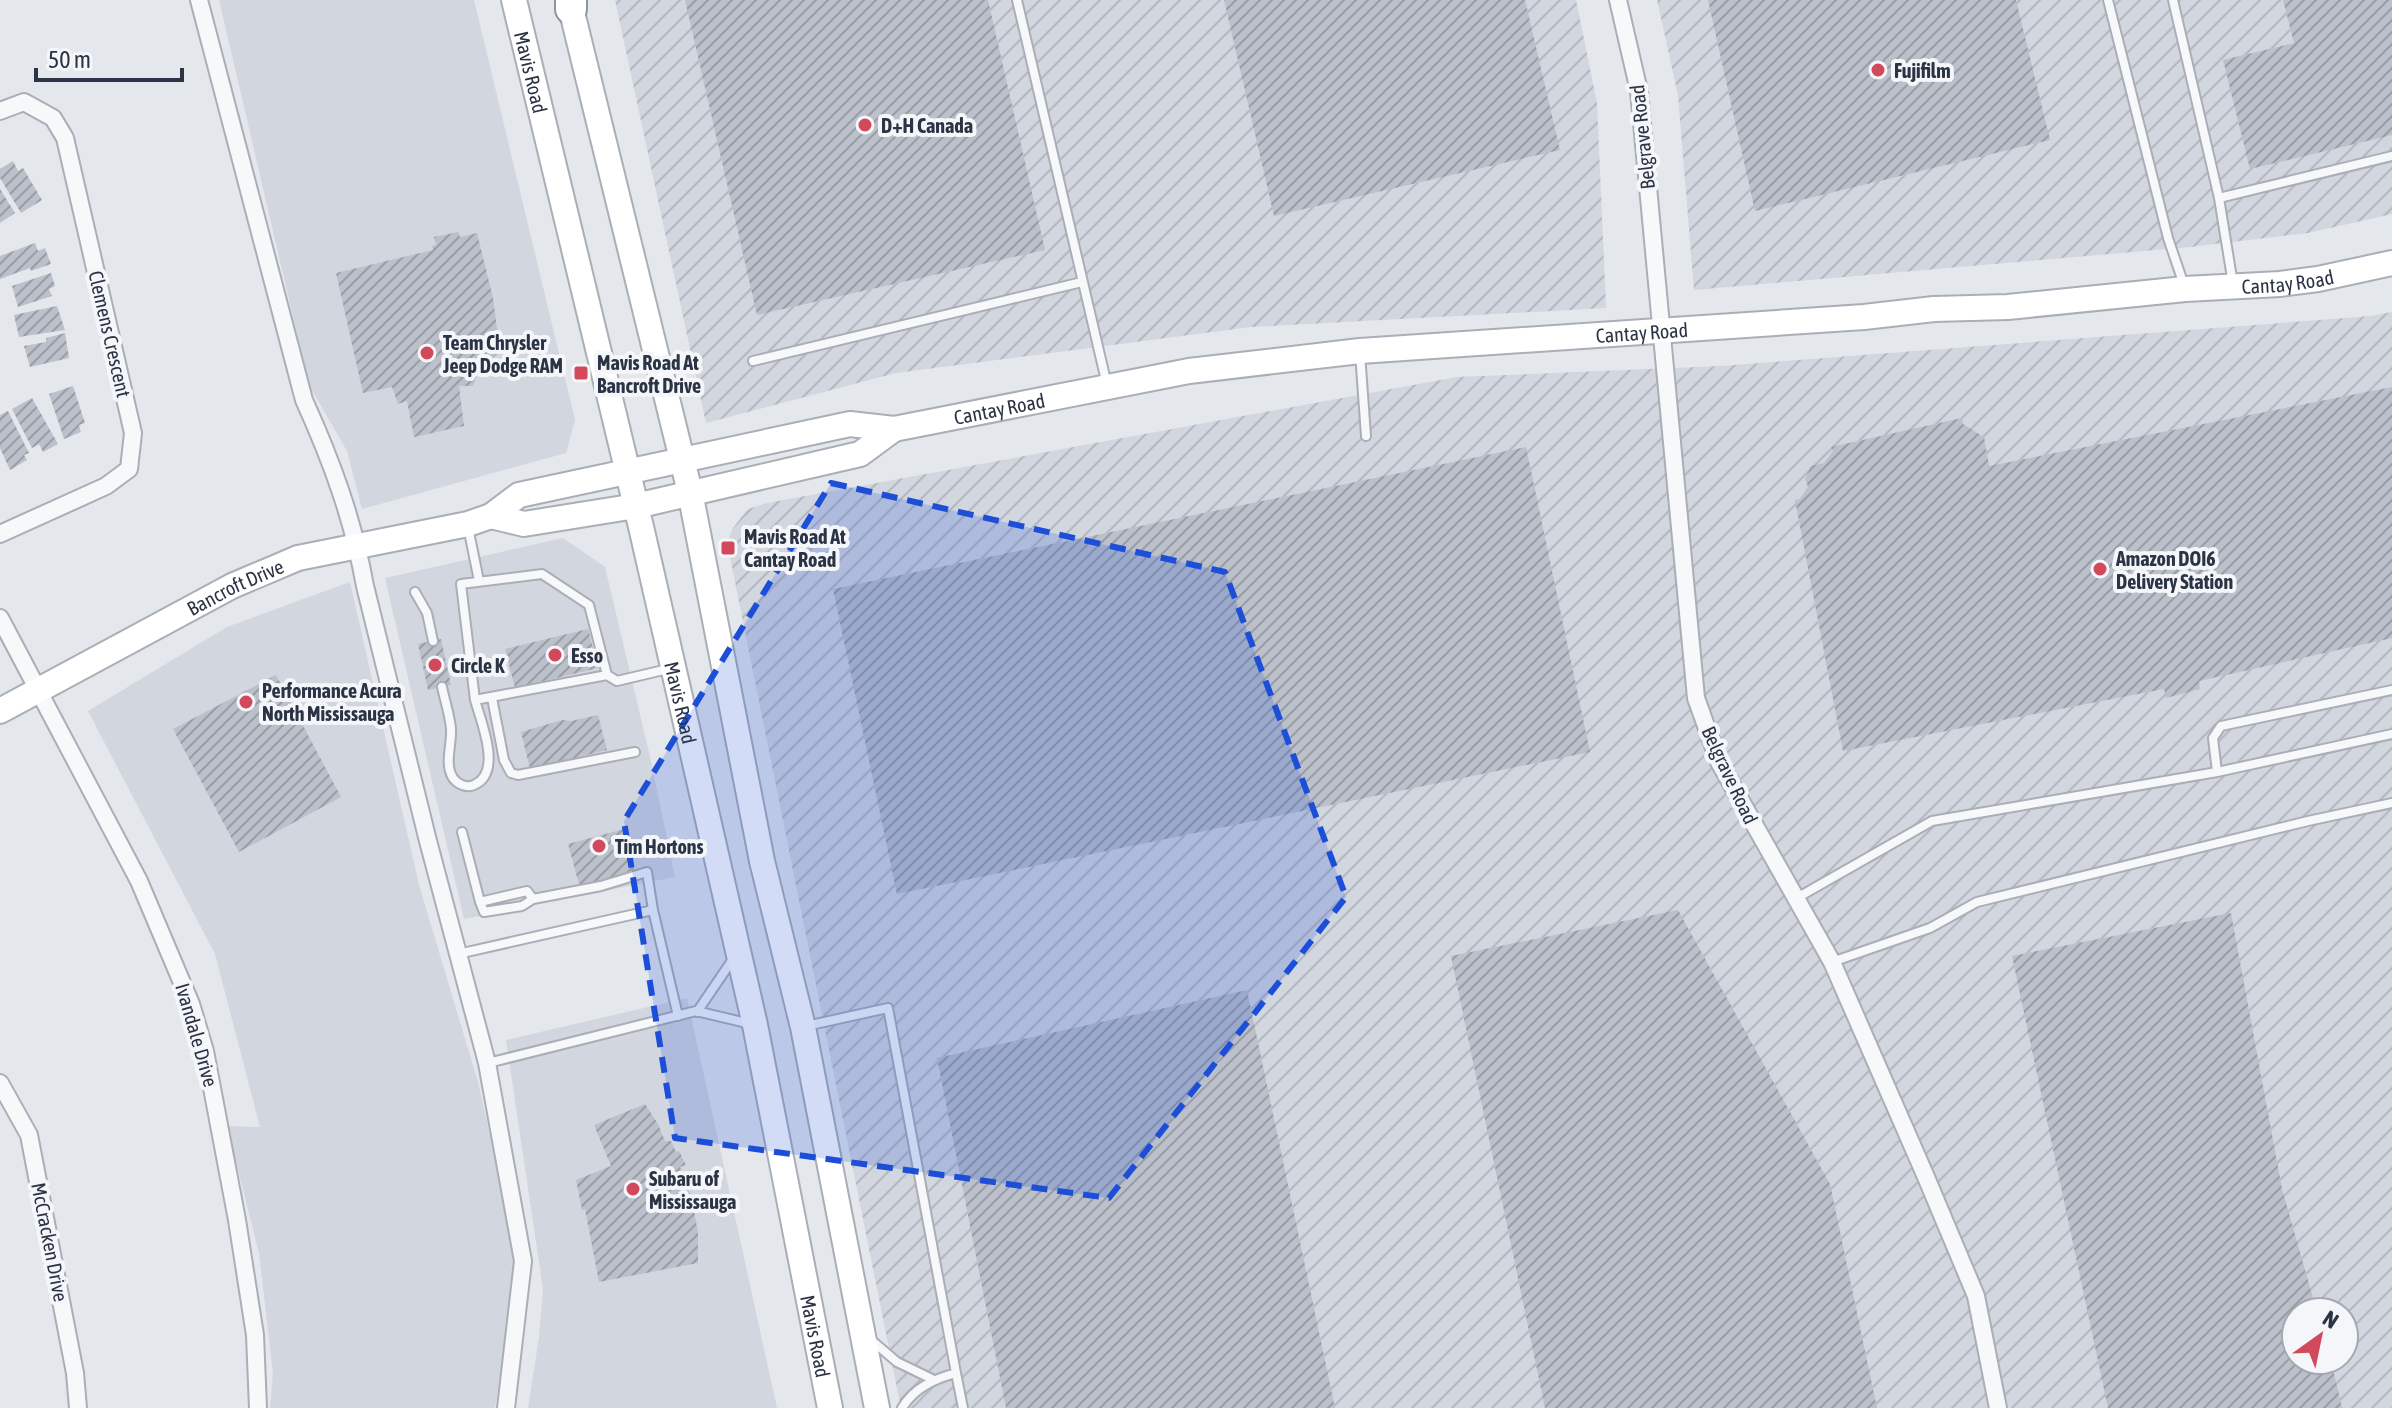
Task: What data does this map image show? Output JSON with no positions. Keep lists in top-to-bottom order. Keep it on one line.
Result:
{"streets":{"street":["Mavis Road","Belgrave Road","Cantay Road","Clemens Crescent","Bancroft Drive","Ivandale Drive","McCracken Drive"]},"crossings":[["Mavis Road","Cantay Road"],["Mavis Road","Bancroft Drive"],["Belgrave Road","Cantay Road"],["Cantay Road","Bancroft Drive"],["Bancroft Drive","Ivandale Drive"]],"places":{"other":["Fujifilm","D+H Canada","Team Chrysler Jeep Dodge RAM","Amazon DOI6 Delivery Station","Esso","Circle K","Performance Acura North Mississauga","Tim Hortons","Subaru of Mississauga"],"transit":["Mavis Road At Bancroft Drive","Mavis Road At Cantay Road"]},"scale_bar":"50 m","north":"top right"}
